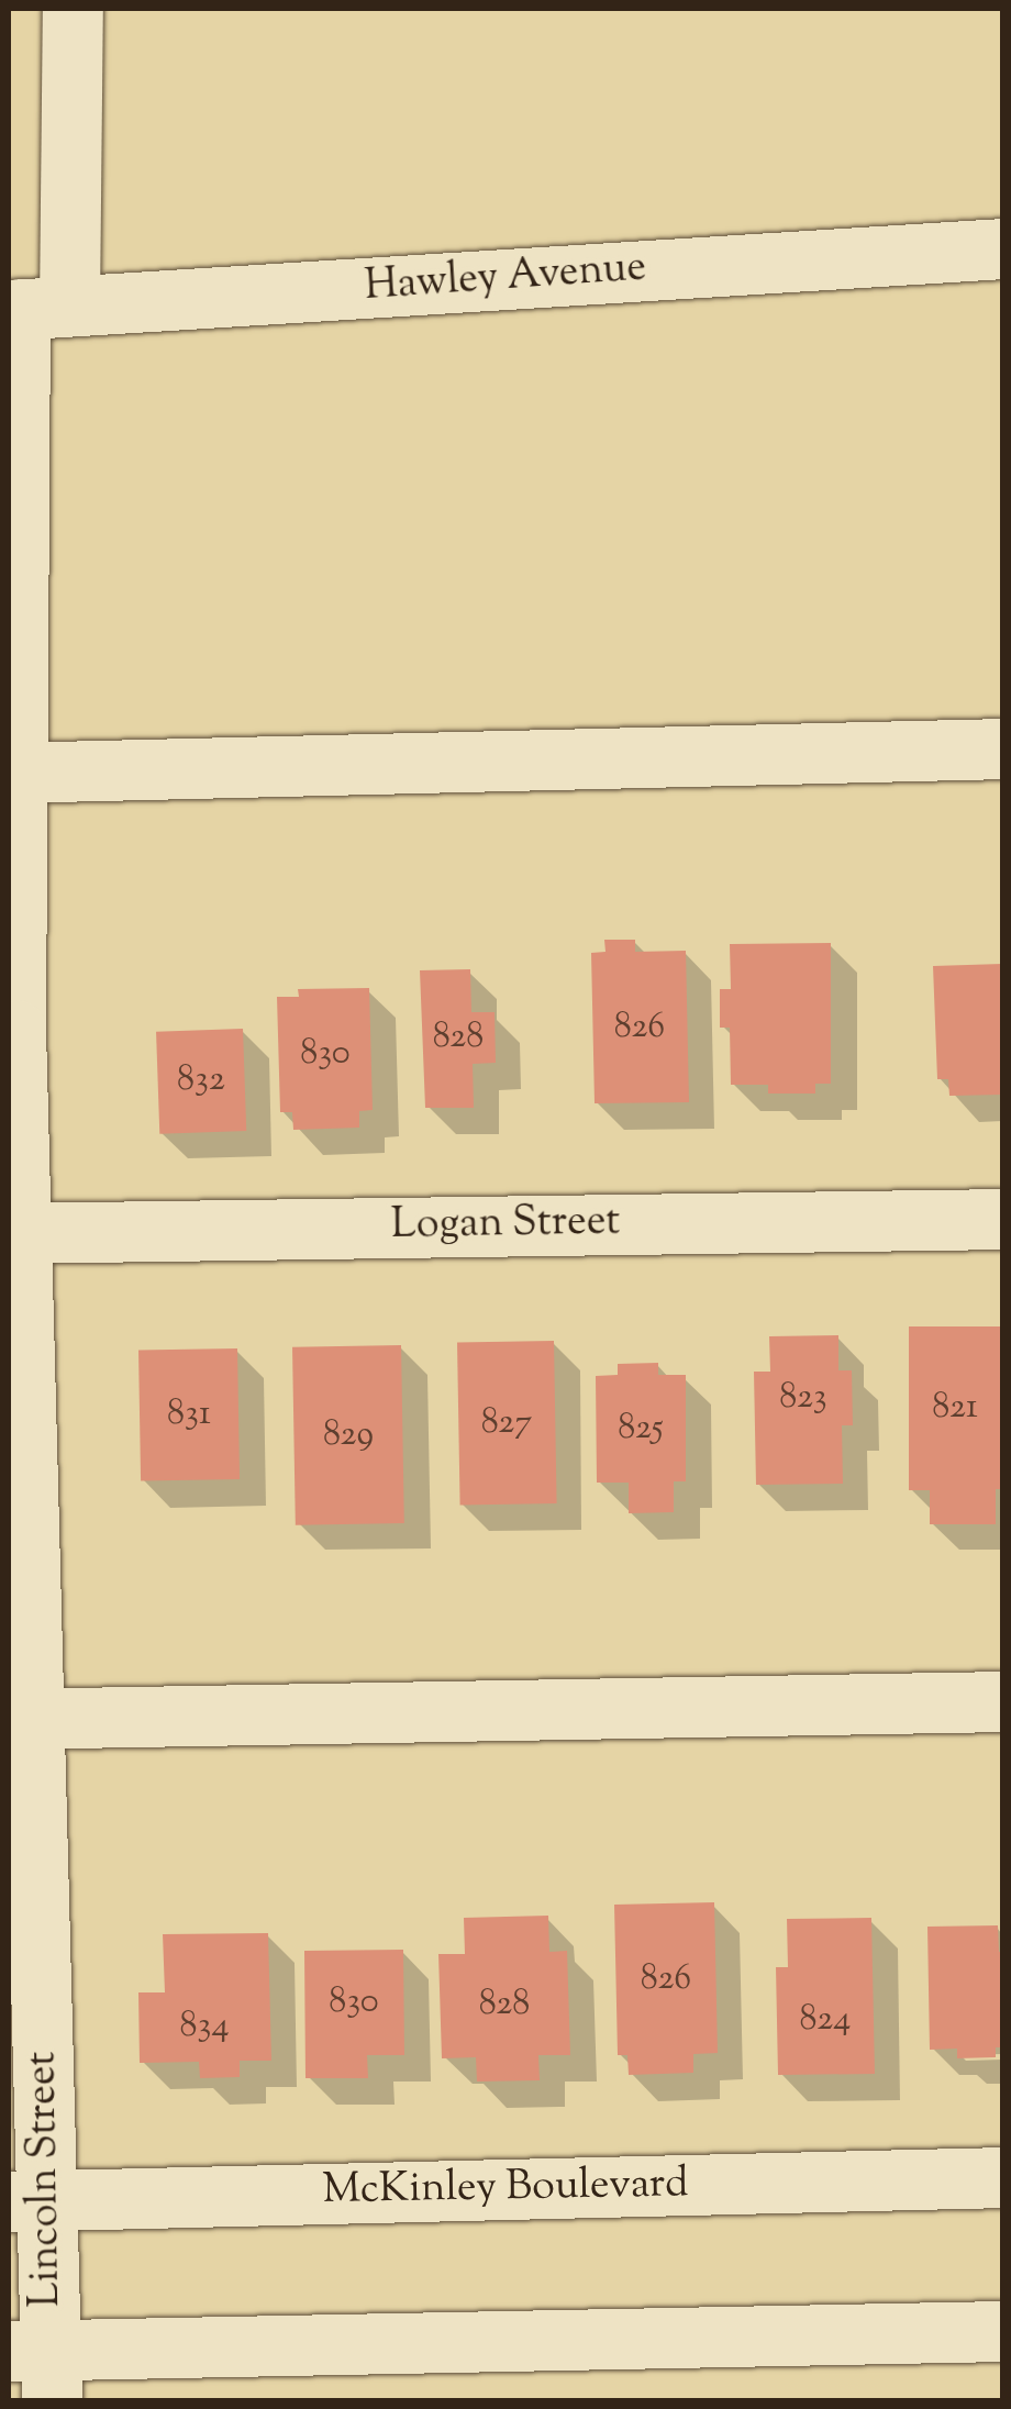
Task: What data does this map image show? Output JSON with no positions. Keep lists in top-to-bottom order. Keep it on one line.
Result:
{"streets":{"street":["Hawley Avenue","Logan Street","Lincoln Street","McKinley Boulevard"]},"crossings":[["Hawley Avenue","Lincoln Street"],["Logan Street","Lincoln Street"],["Lincoln Street","McKinley Boulevard"]],"house_numbers":["826","828","830","832","823","821","831","827","825","829","826","830","828","824","834"]}
